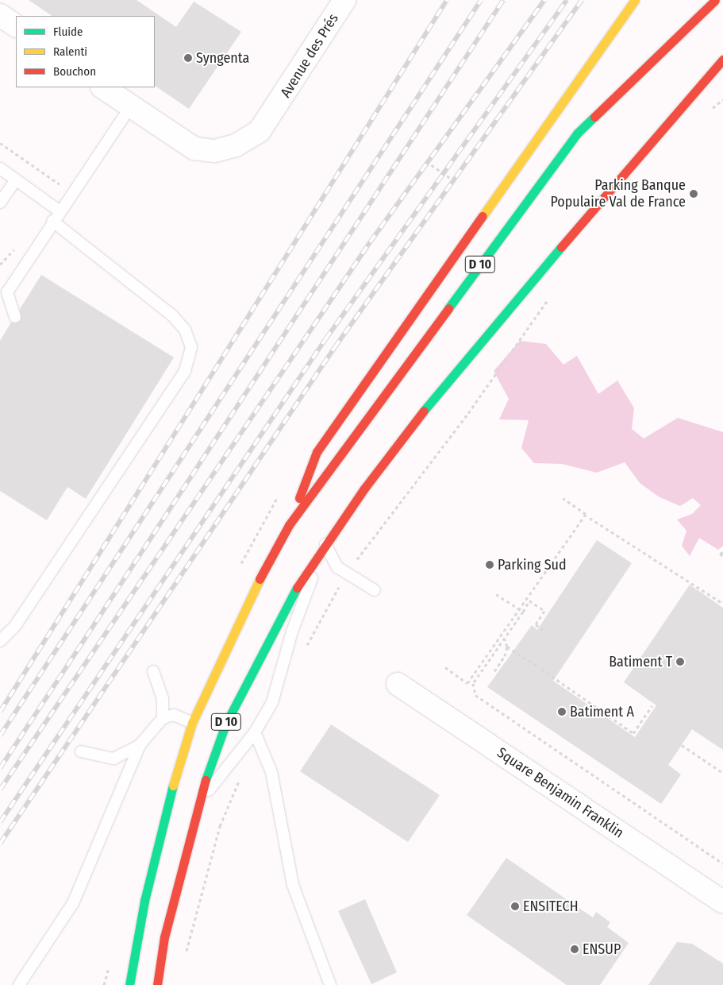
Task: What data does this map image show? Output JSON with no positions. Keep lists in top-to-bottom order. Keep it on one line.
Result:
{"streets":{"main road":["D 10"],"street":["Avenue des Prés","Square Benjamin Franklin"]},"places":["Syngenta","Parking Banque Populaire Val de France","Parking Sud","Batiment T","Batiment A","ENSITECH","ENSUP"],"legend":["Fluide","Ralenti","Bouchon"]}
